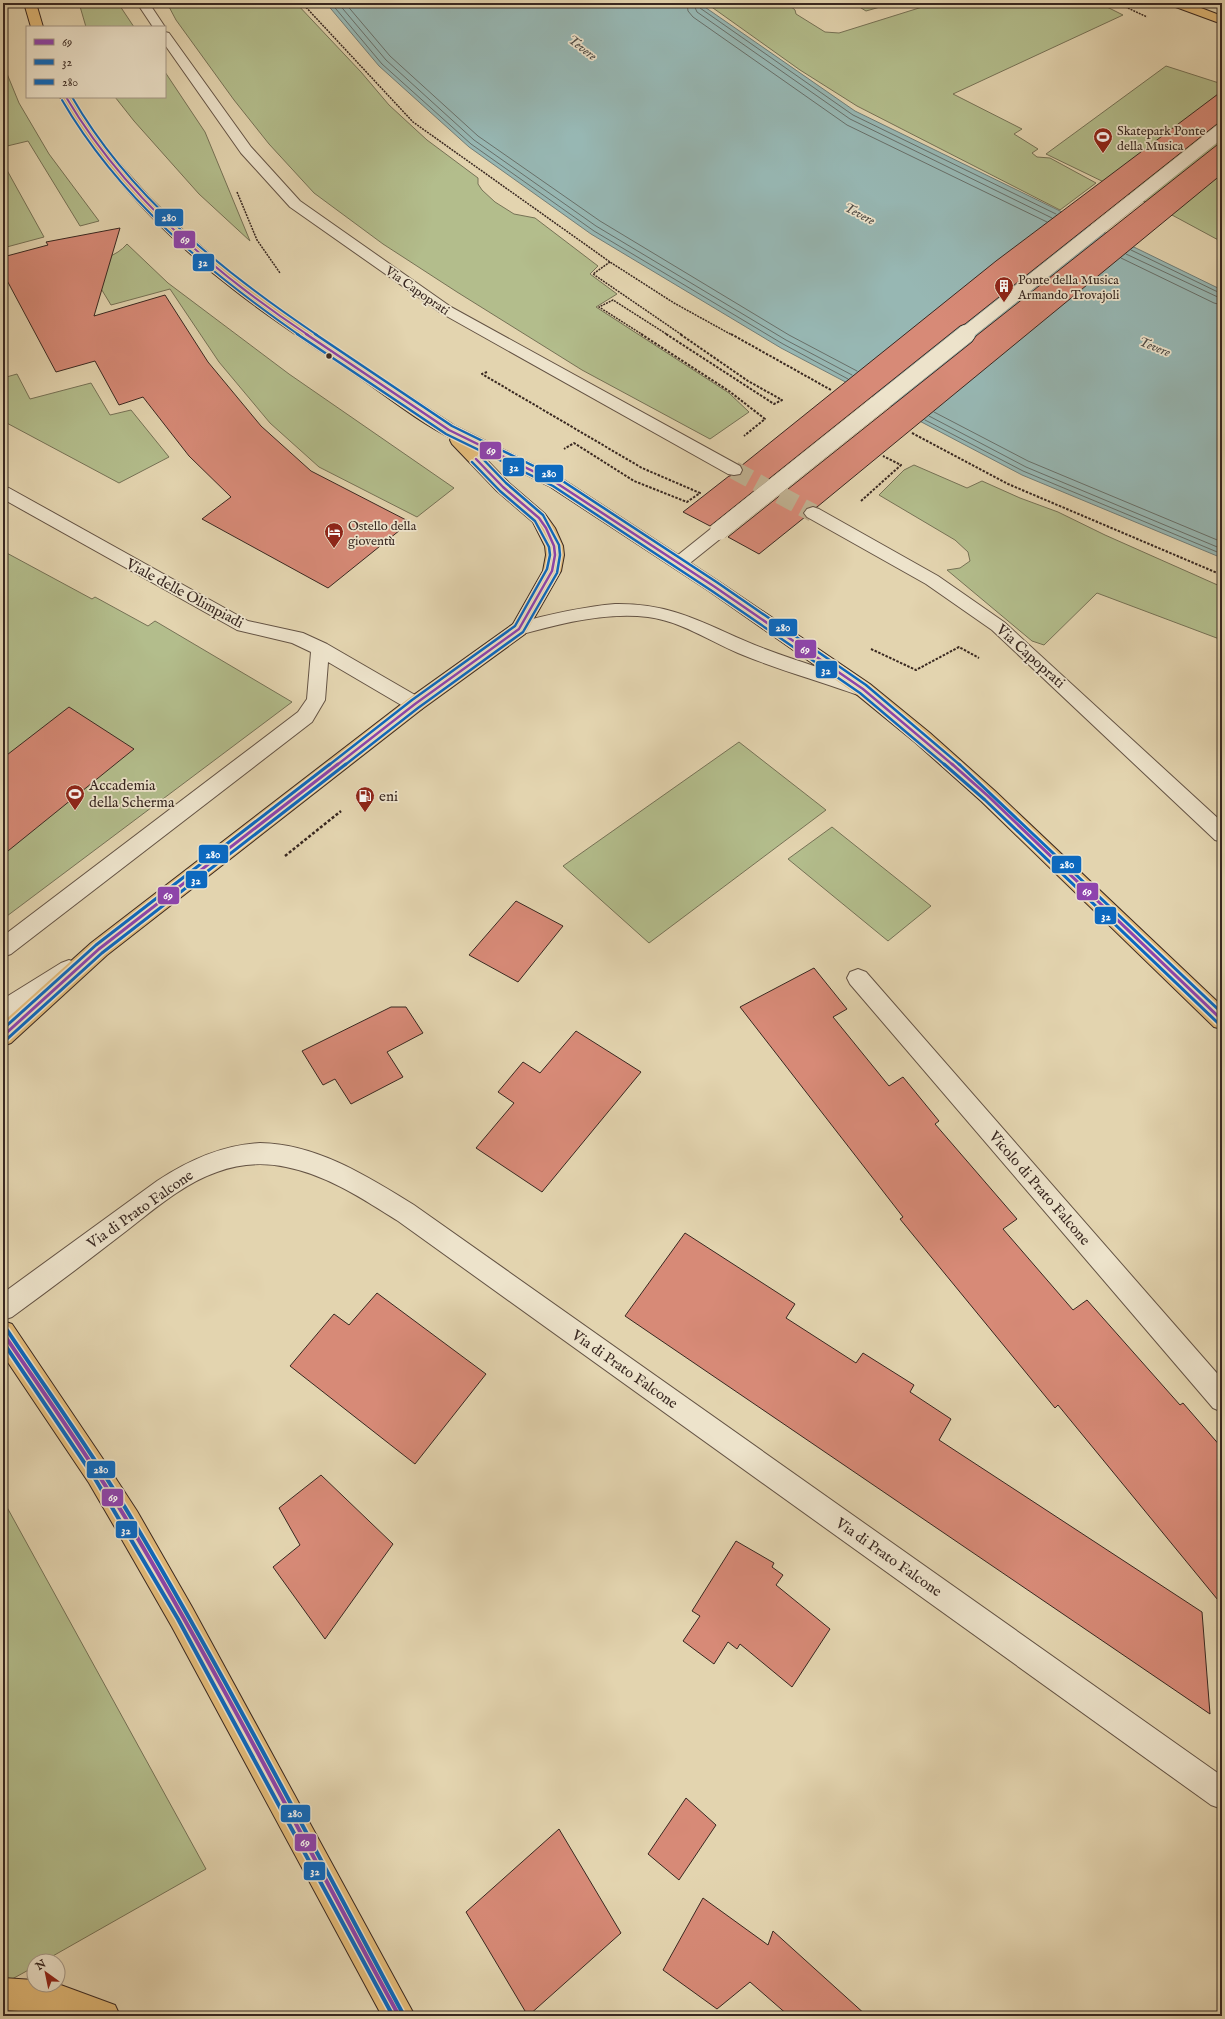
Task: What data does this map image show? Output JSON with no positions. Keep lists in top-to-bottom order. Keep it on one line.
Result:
{"streets":{"street":["Via Capoprati","Viale delle Olimpiadi","Vicolo di Prato Falcone","Via di Prato Falcone"]},"water":["Tevere"],"places":{"sports":["Skatepark Ponte della Musica","Accademia della Scherma"],"building":["Ponte della Musica Armando Trovajoli"],"hotel":["Ostello della gioventù"],"fuel station":["eni"]},"lines":["transit line 69","transit line 280","transit line 32"],"legend":["69","32","280"],"north":"top left"}
